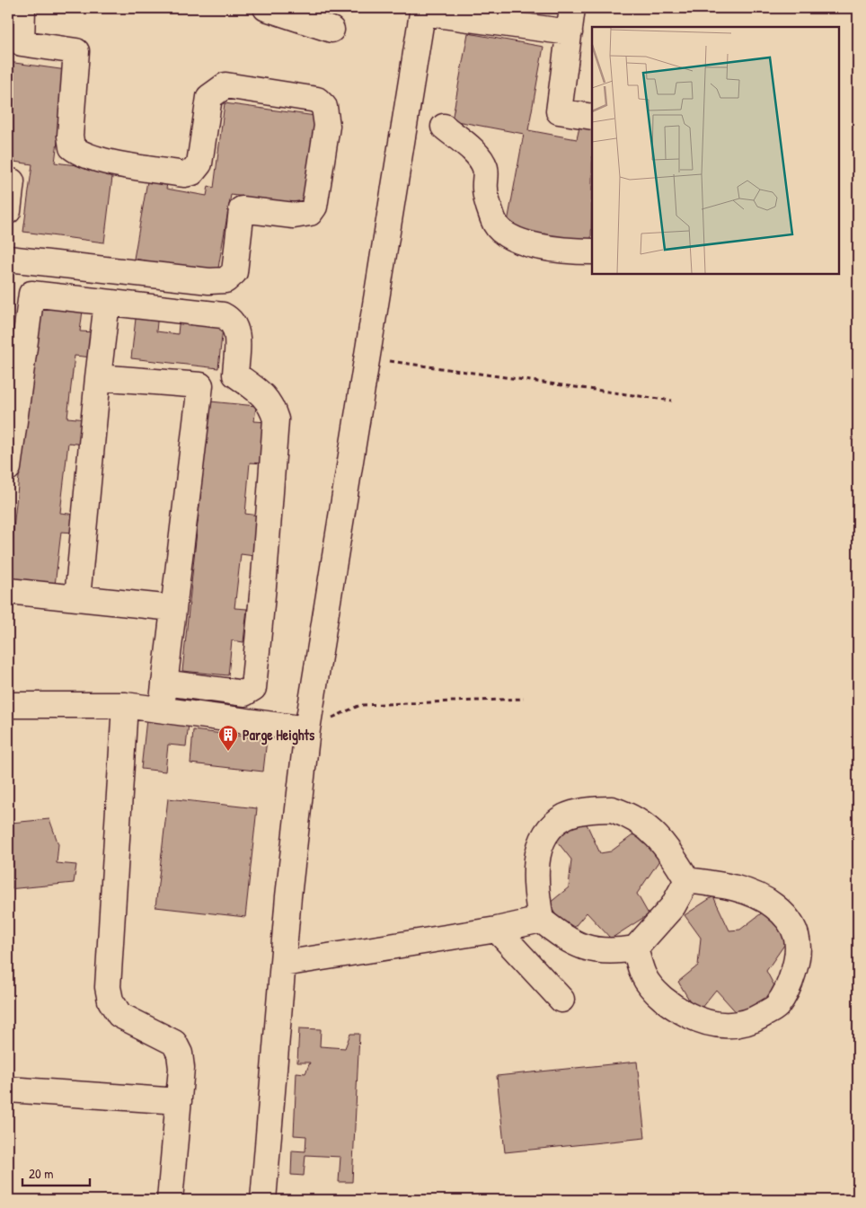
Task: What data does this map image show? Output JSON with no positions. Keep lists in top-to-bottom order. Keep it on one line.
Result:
{"places":{"building":["Parge Heights"]},"scale_bar":"20 m"}
